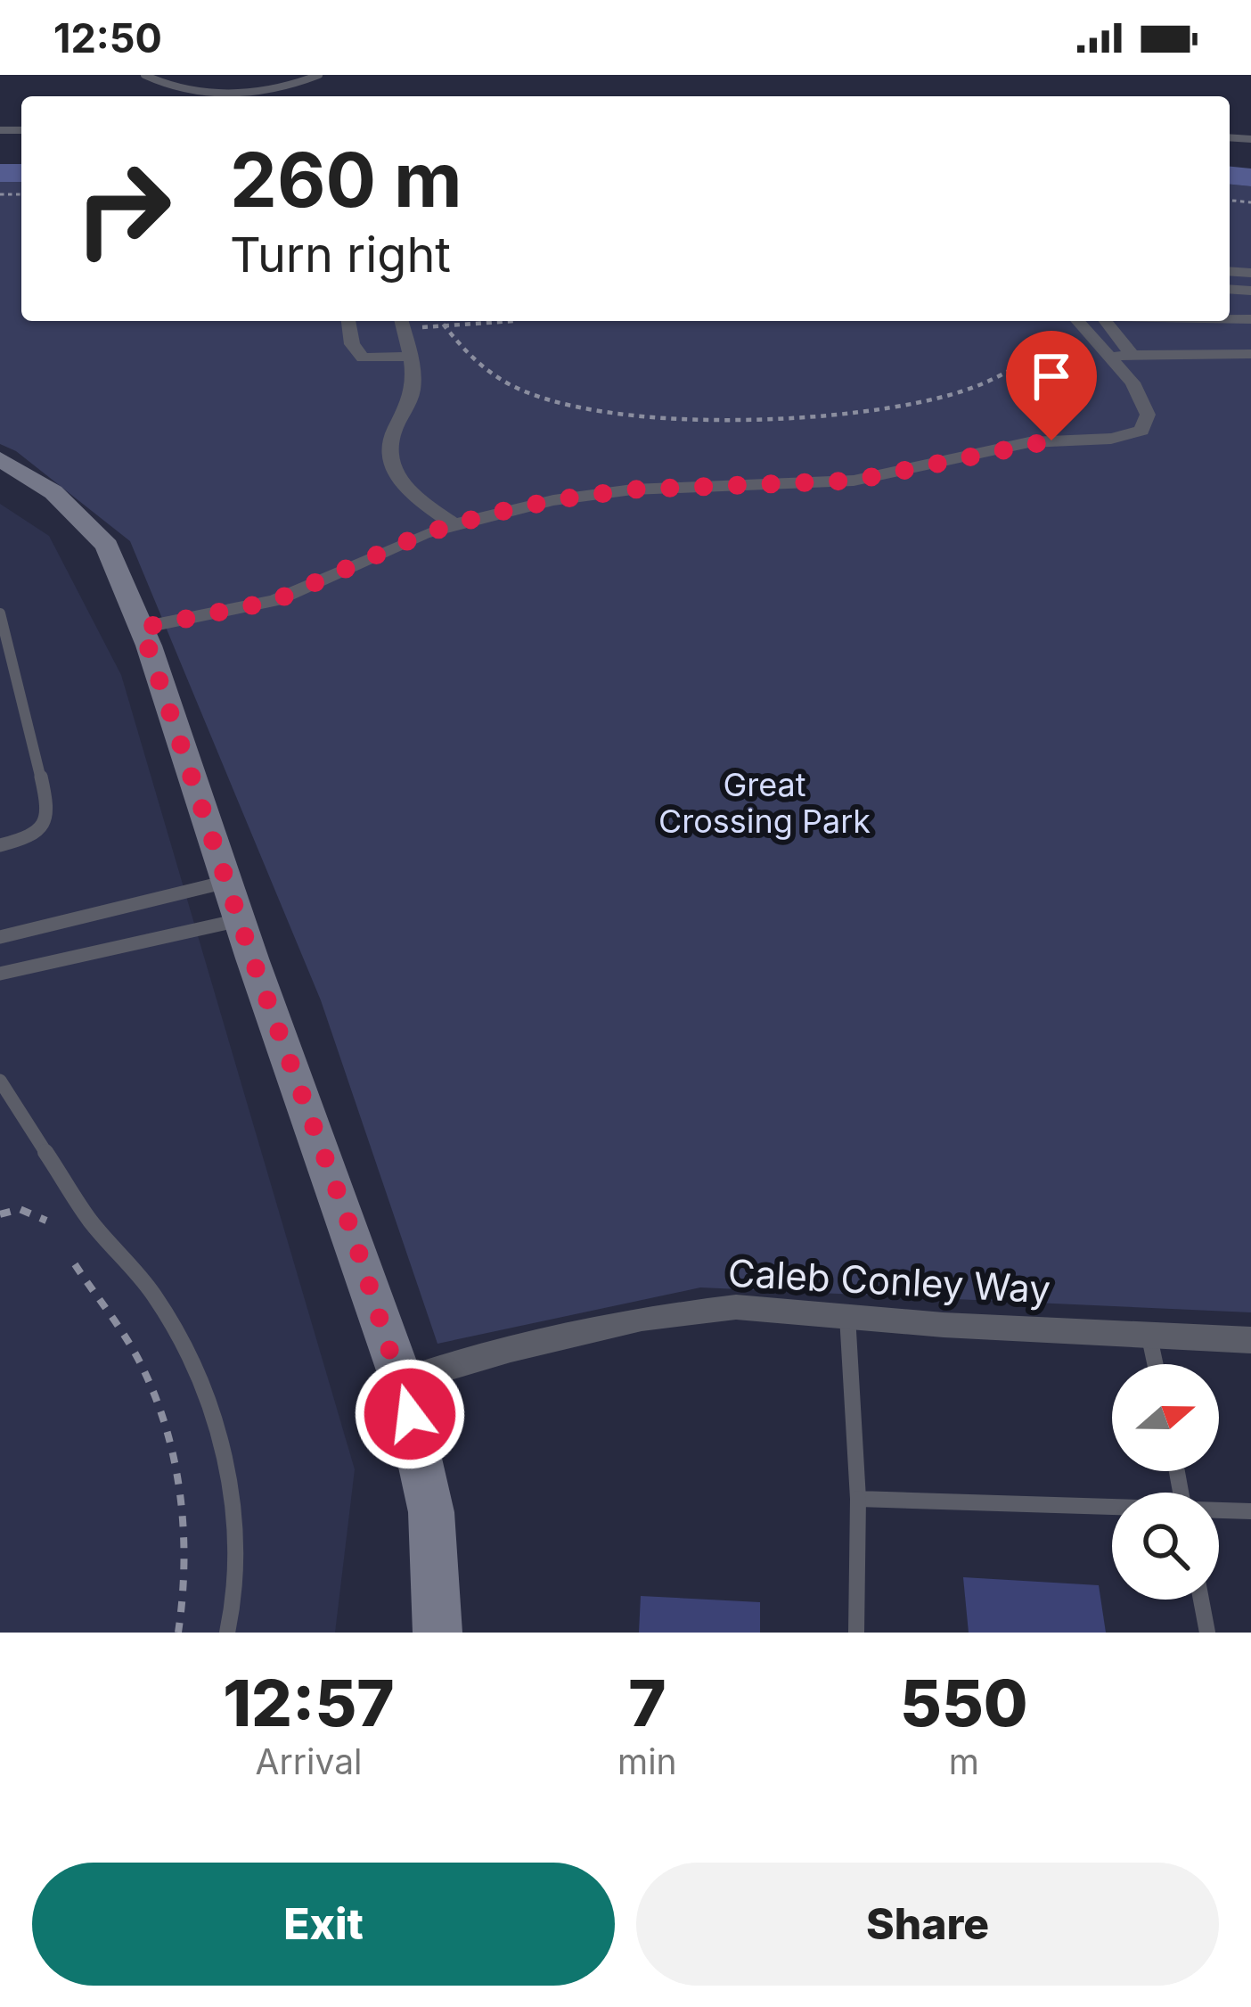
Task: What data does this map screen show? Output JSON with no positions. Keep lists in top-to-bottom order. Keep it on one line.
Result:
{"streets":{"street":["Caleb Conley Way"]},"parks":["Great Crossing Park"],"north":"right","page":{"status":"12:50","turn":["260 m","Turn right"],"eta":["12:57","Arrival","7","min","550","m"],"buttons":["Exit","Share"]}}
